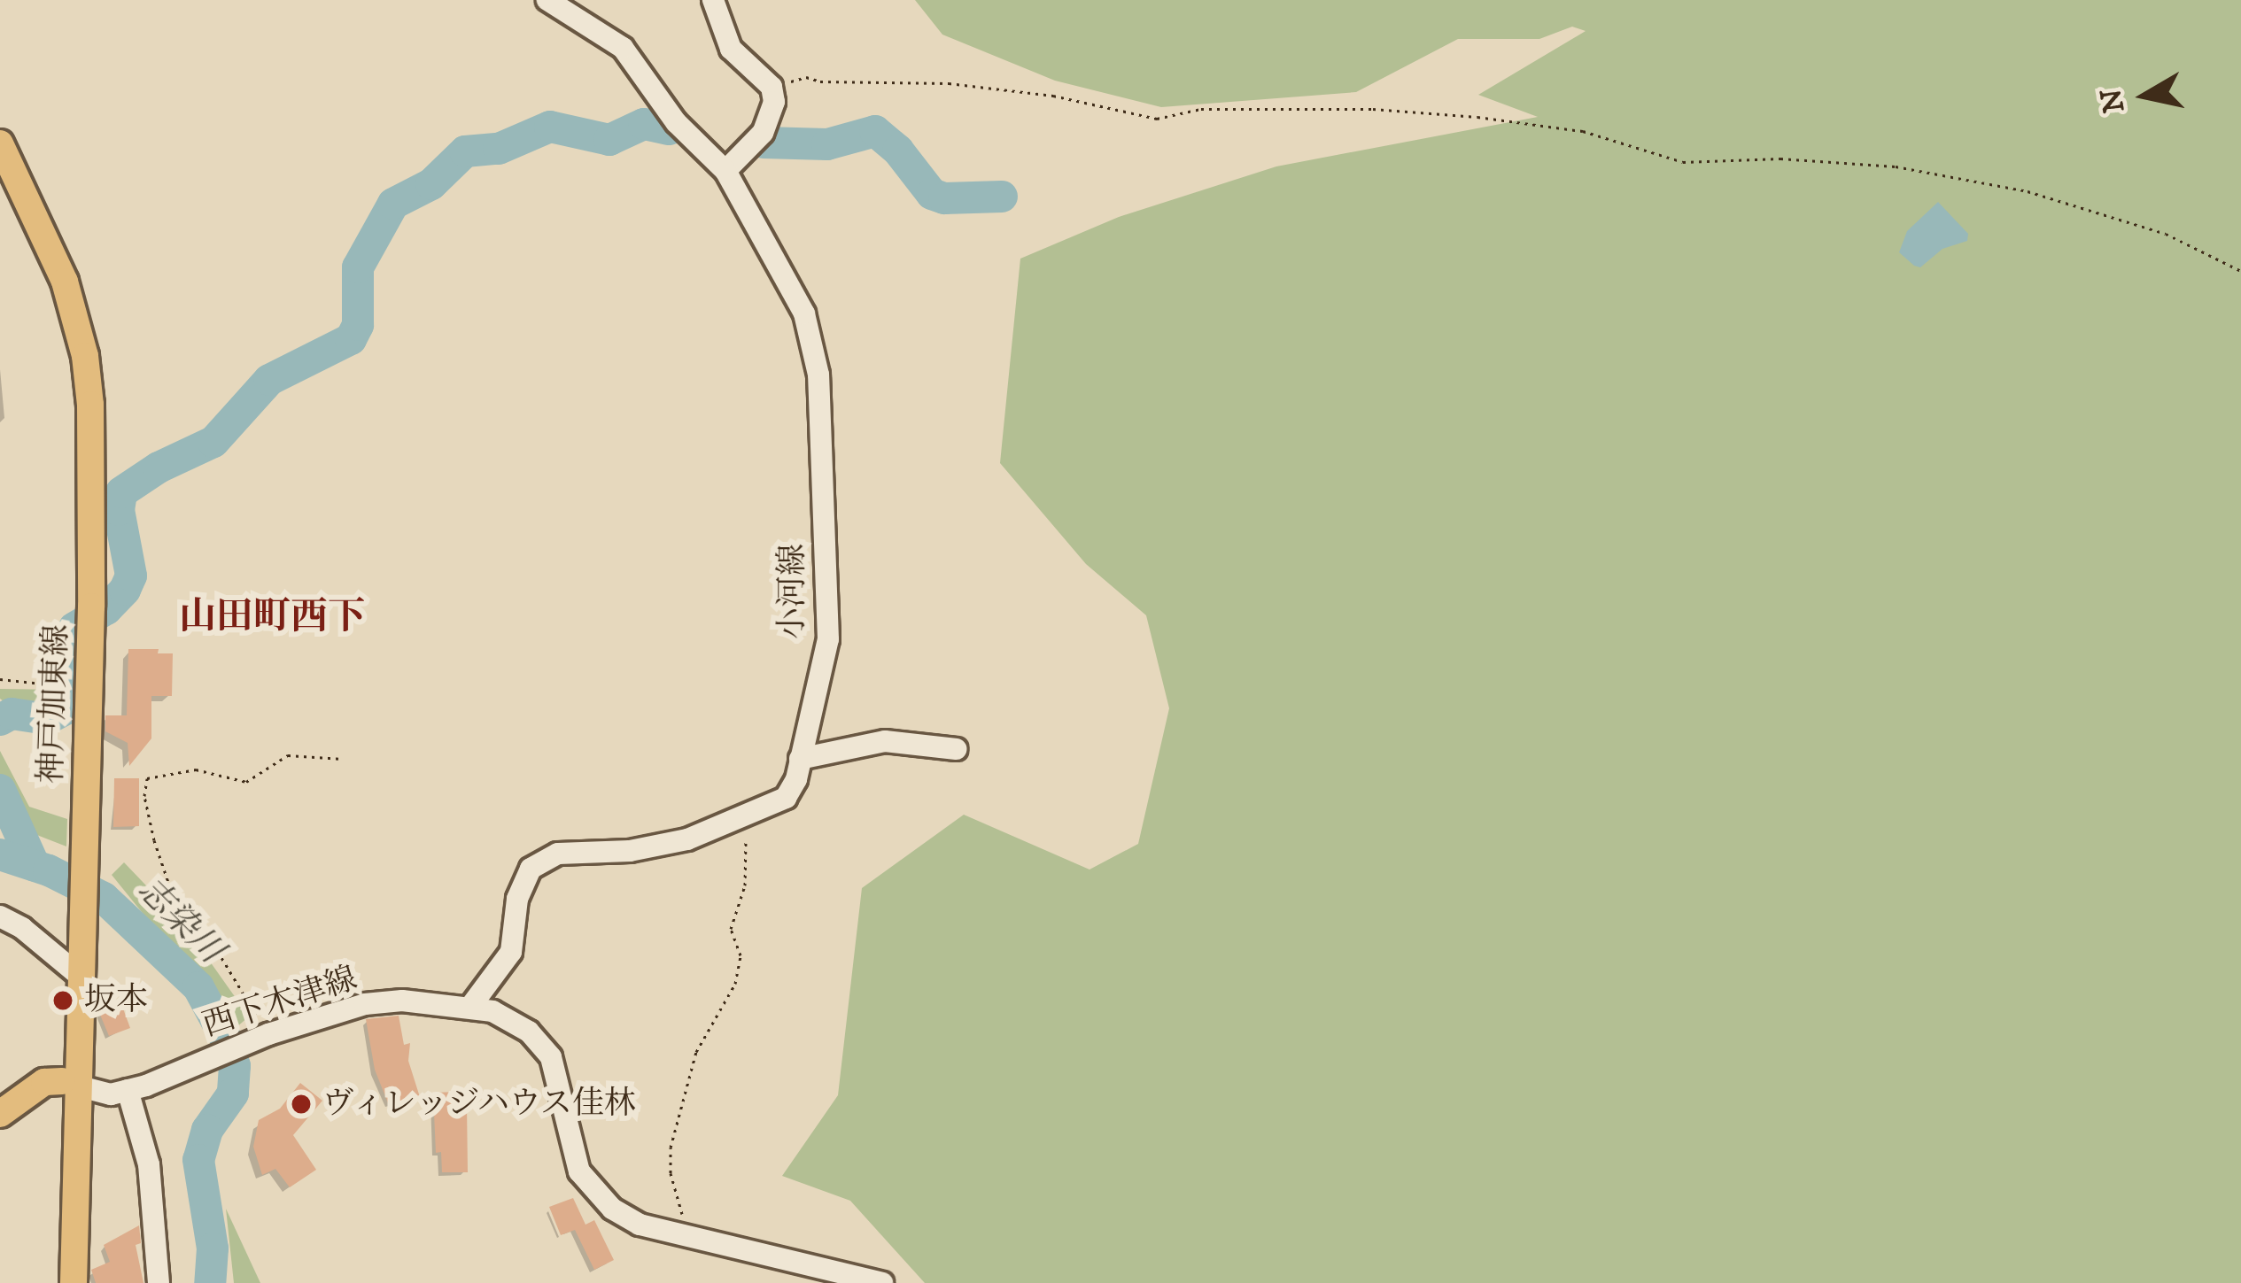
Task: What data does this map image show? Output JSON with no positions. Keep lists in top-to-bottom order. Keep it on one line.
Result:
{"streets":{"main road":["神戸加東線"],"street":["小河線","西下木津線"]},"crossings":[["小河線","西下木津線"],["神戸加東線","西下木津線"]],"districts":["山田町西下"],"water":["志染川"],"places":["坂本","ヴィレッジハウス佳林"],"north":"left"}
